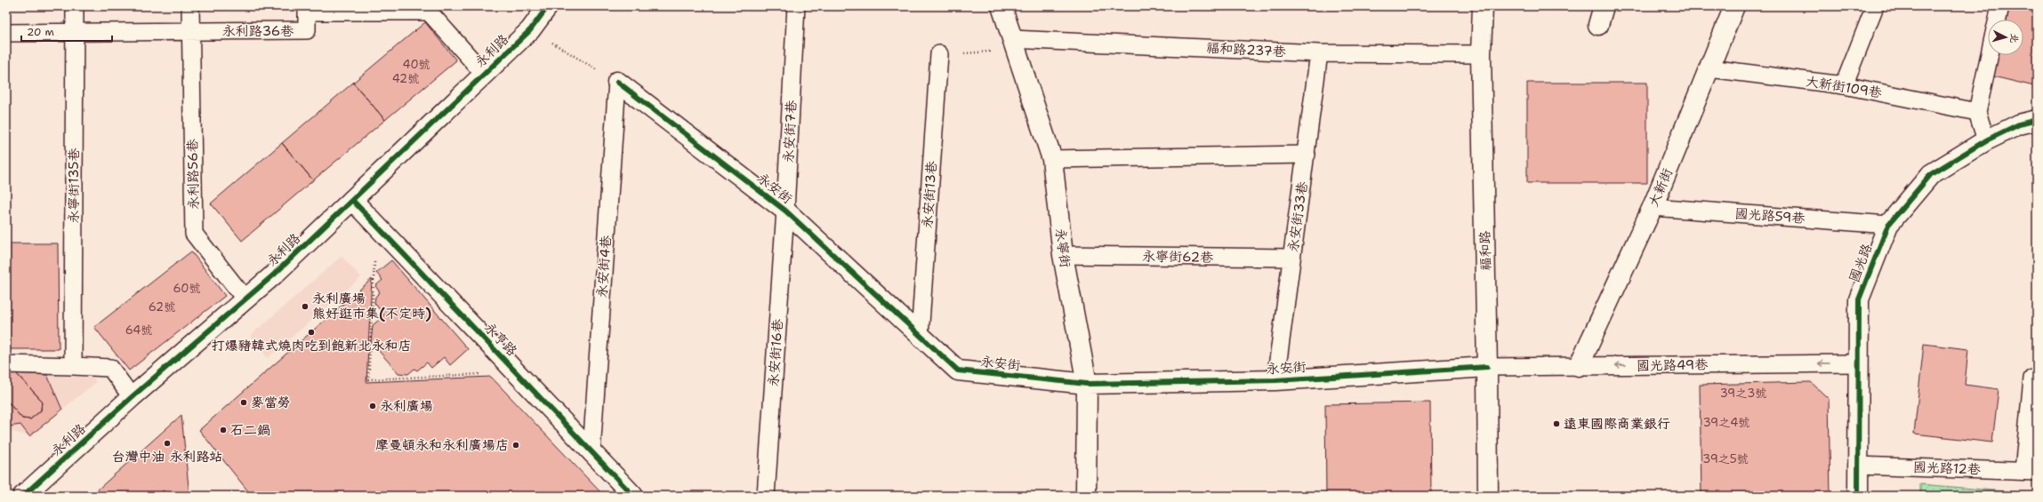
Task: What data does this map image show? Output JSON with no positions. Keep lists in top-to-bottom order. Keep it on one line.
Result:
{"streets":{"street":["永利路","大新街","永安街","永寧街","福和路","國光路","永亨路"],"lane":["永利路36巷","福和路237巷","大新街109巷","永安街7巷","永利路56巷","永寧街135巷","永安街13巷","國光路59巷","永安街33巷","永寧街62巷","永安街4巷","永安街16巷","國光路49巷","國光路12巷"]},"crossings":[["永利路36巷","永利路"],["永利路36巷","永利路56巷"],["永利路36巷","永寧街135巷"],["福和路237巷","永安街33巷"],["福和路237巷","永寧街"],["福和路237巷","福和路"],["永利路","永利路56巷"],["永利路","永亨路"],["大新街109巷","大新街"],["永安街7巷","永安街"],["永安街7巷","永安街16巷"],["大新街","國光路59巷"],["大新街","國光路49巷"],["永安街","永安街13巷"],["永安街","永安街33巷"],["永安街","永寧街"],["永安街","福和路"],["永安街","永安街4巷"],["永安街","永安街16巷"],["永安街","國光路49巷"],["國光路59巷","國光路"],["永安街33巷","永寧街62巷"],["永寧街","永寧街62巷"],["福和路","國光路49巷"],["國光路","國光路49巷"],["國光路","國光路12巷"],["永安街4巷","永亨路"]],"one_way":["國光路49巷"],"places":["永利廣場 熊好逛市集(不定時)","打爆豬韓式燒肉吃到飽新北永和店","麥當勞","永利廣場","遠東國際商業銀行","石二鍋","台灣中油 永利路站","摩曼頓永和永利廣場店"],"house_numbers":["40號","42號","60號","62號","64號","39之3號","39之4號","39之5號"],"scale_bar":"20 m","north":"right"}
